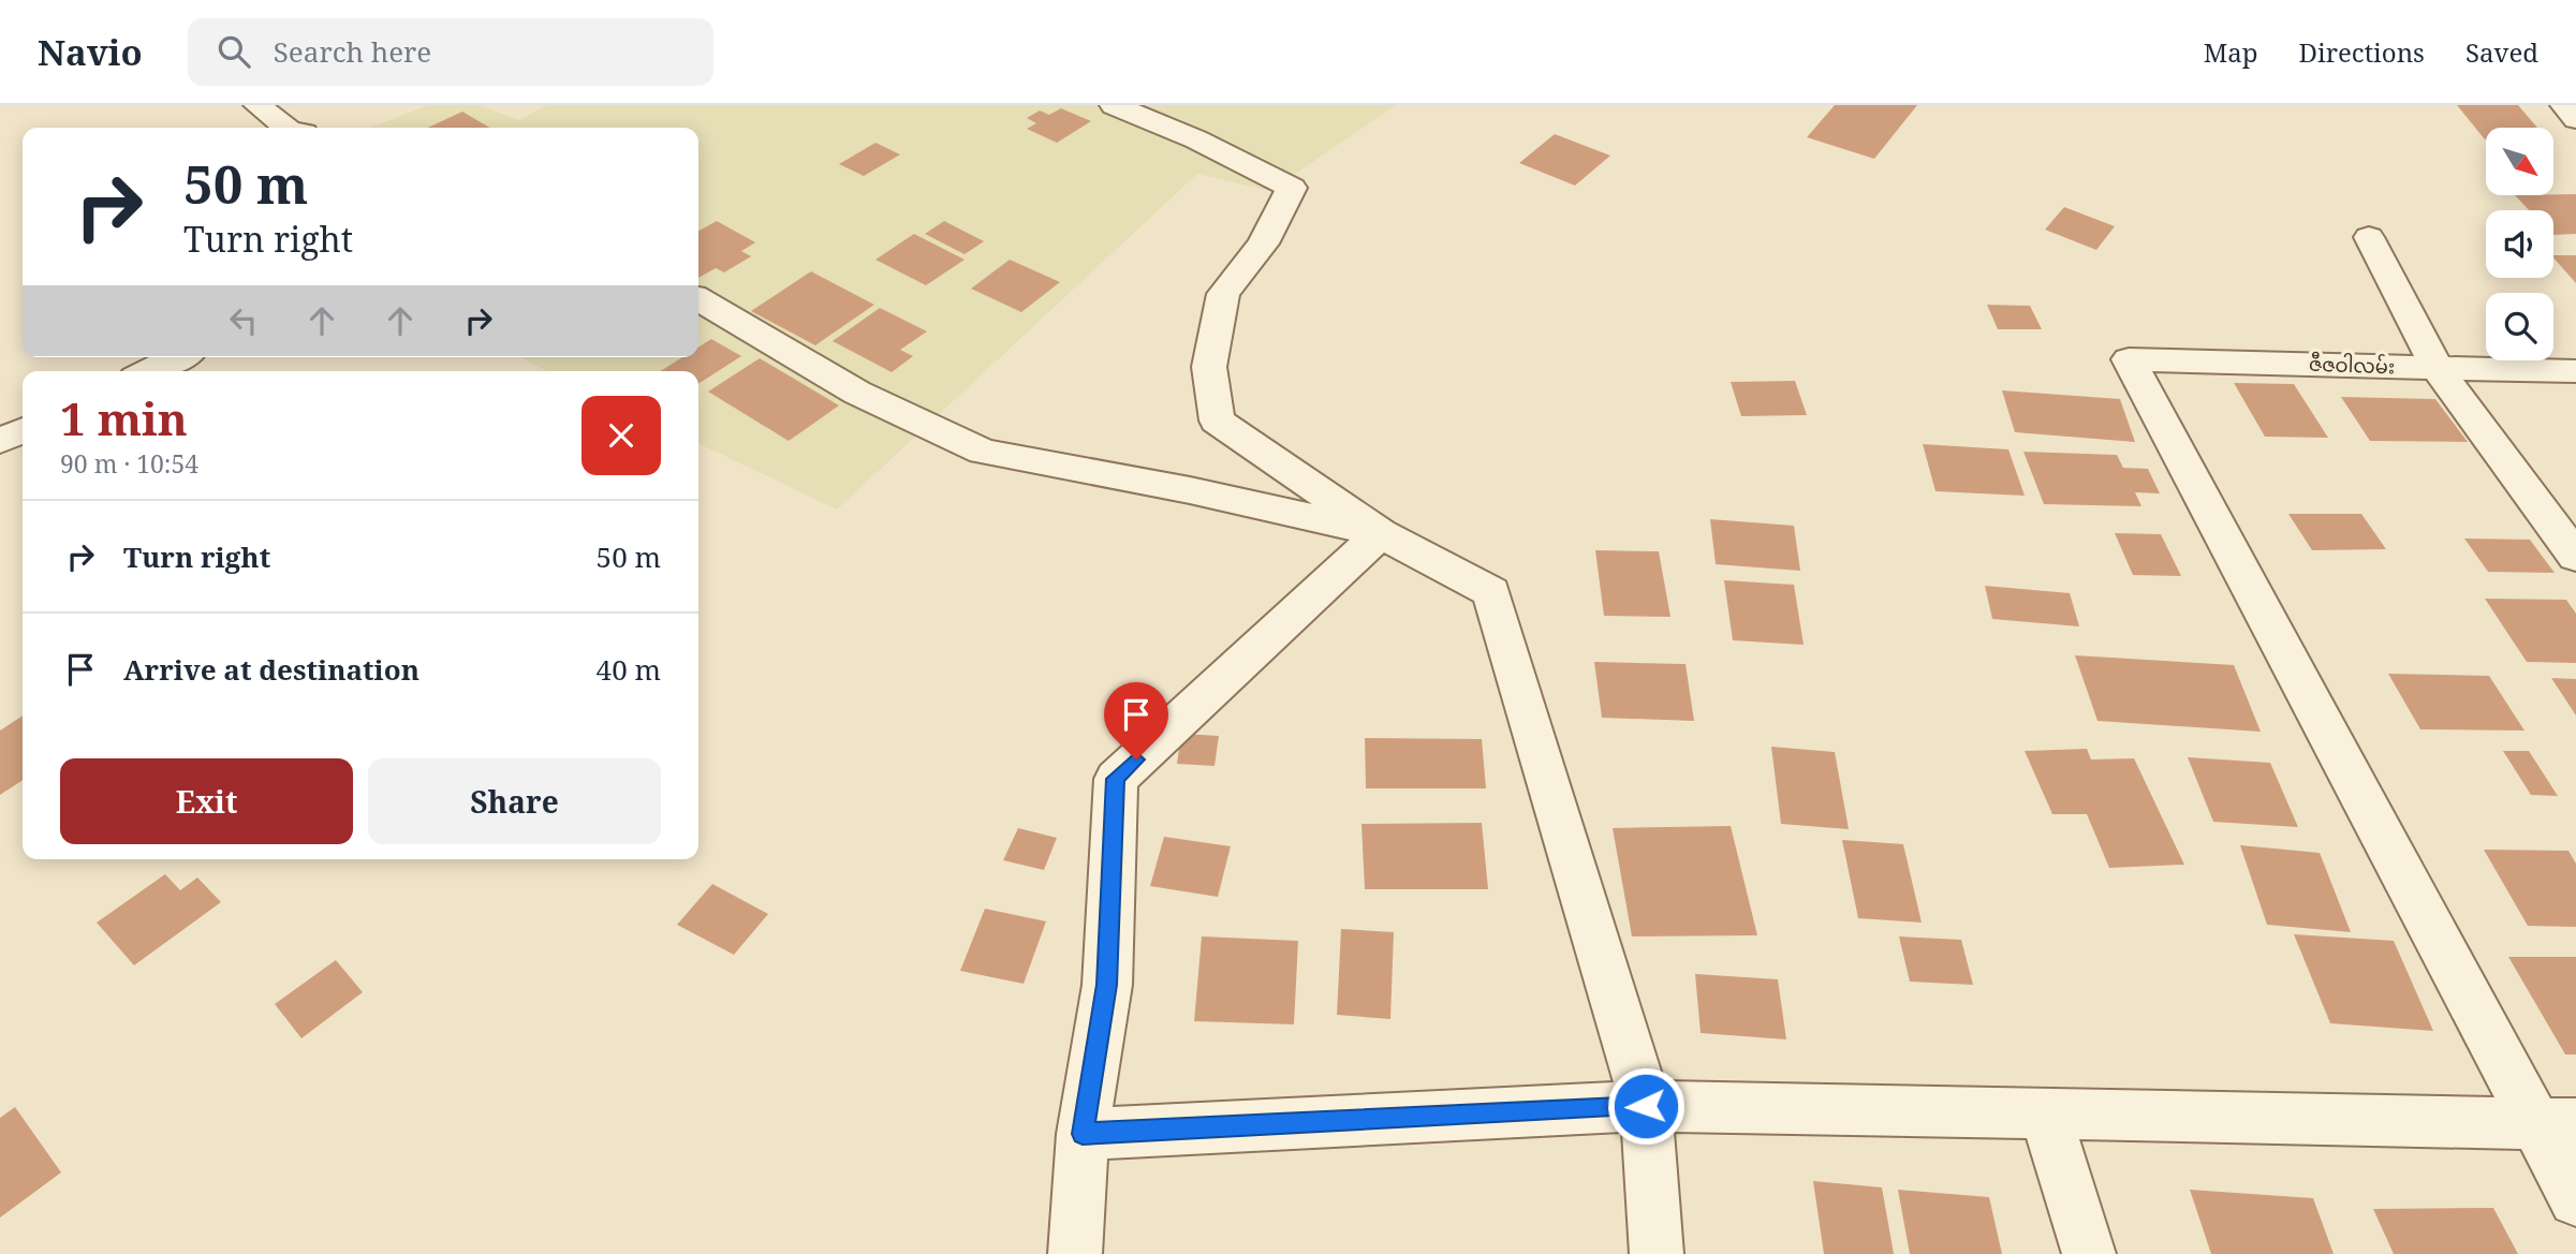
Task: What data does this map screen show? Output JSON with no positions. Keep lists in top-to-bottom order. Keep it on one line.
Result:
{"streets":{"street":["ဇီဇဝါလမ်း"]},"north":"bottom right","page":{"header":"Navio","search":"Search here","nav":["Map","Directions","Saved"],"turn":["50 m","Turn right"],"heading":["1 min","90 m · 10:54"],"list":[{"name":"Turn right","value":"50 m"},{"name":"Arrive at destination","value":"40 m"}],"buttons":["Exit","Share"]}}
